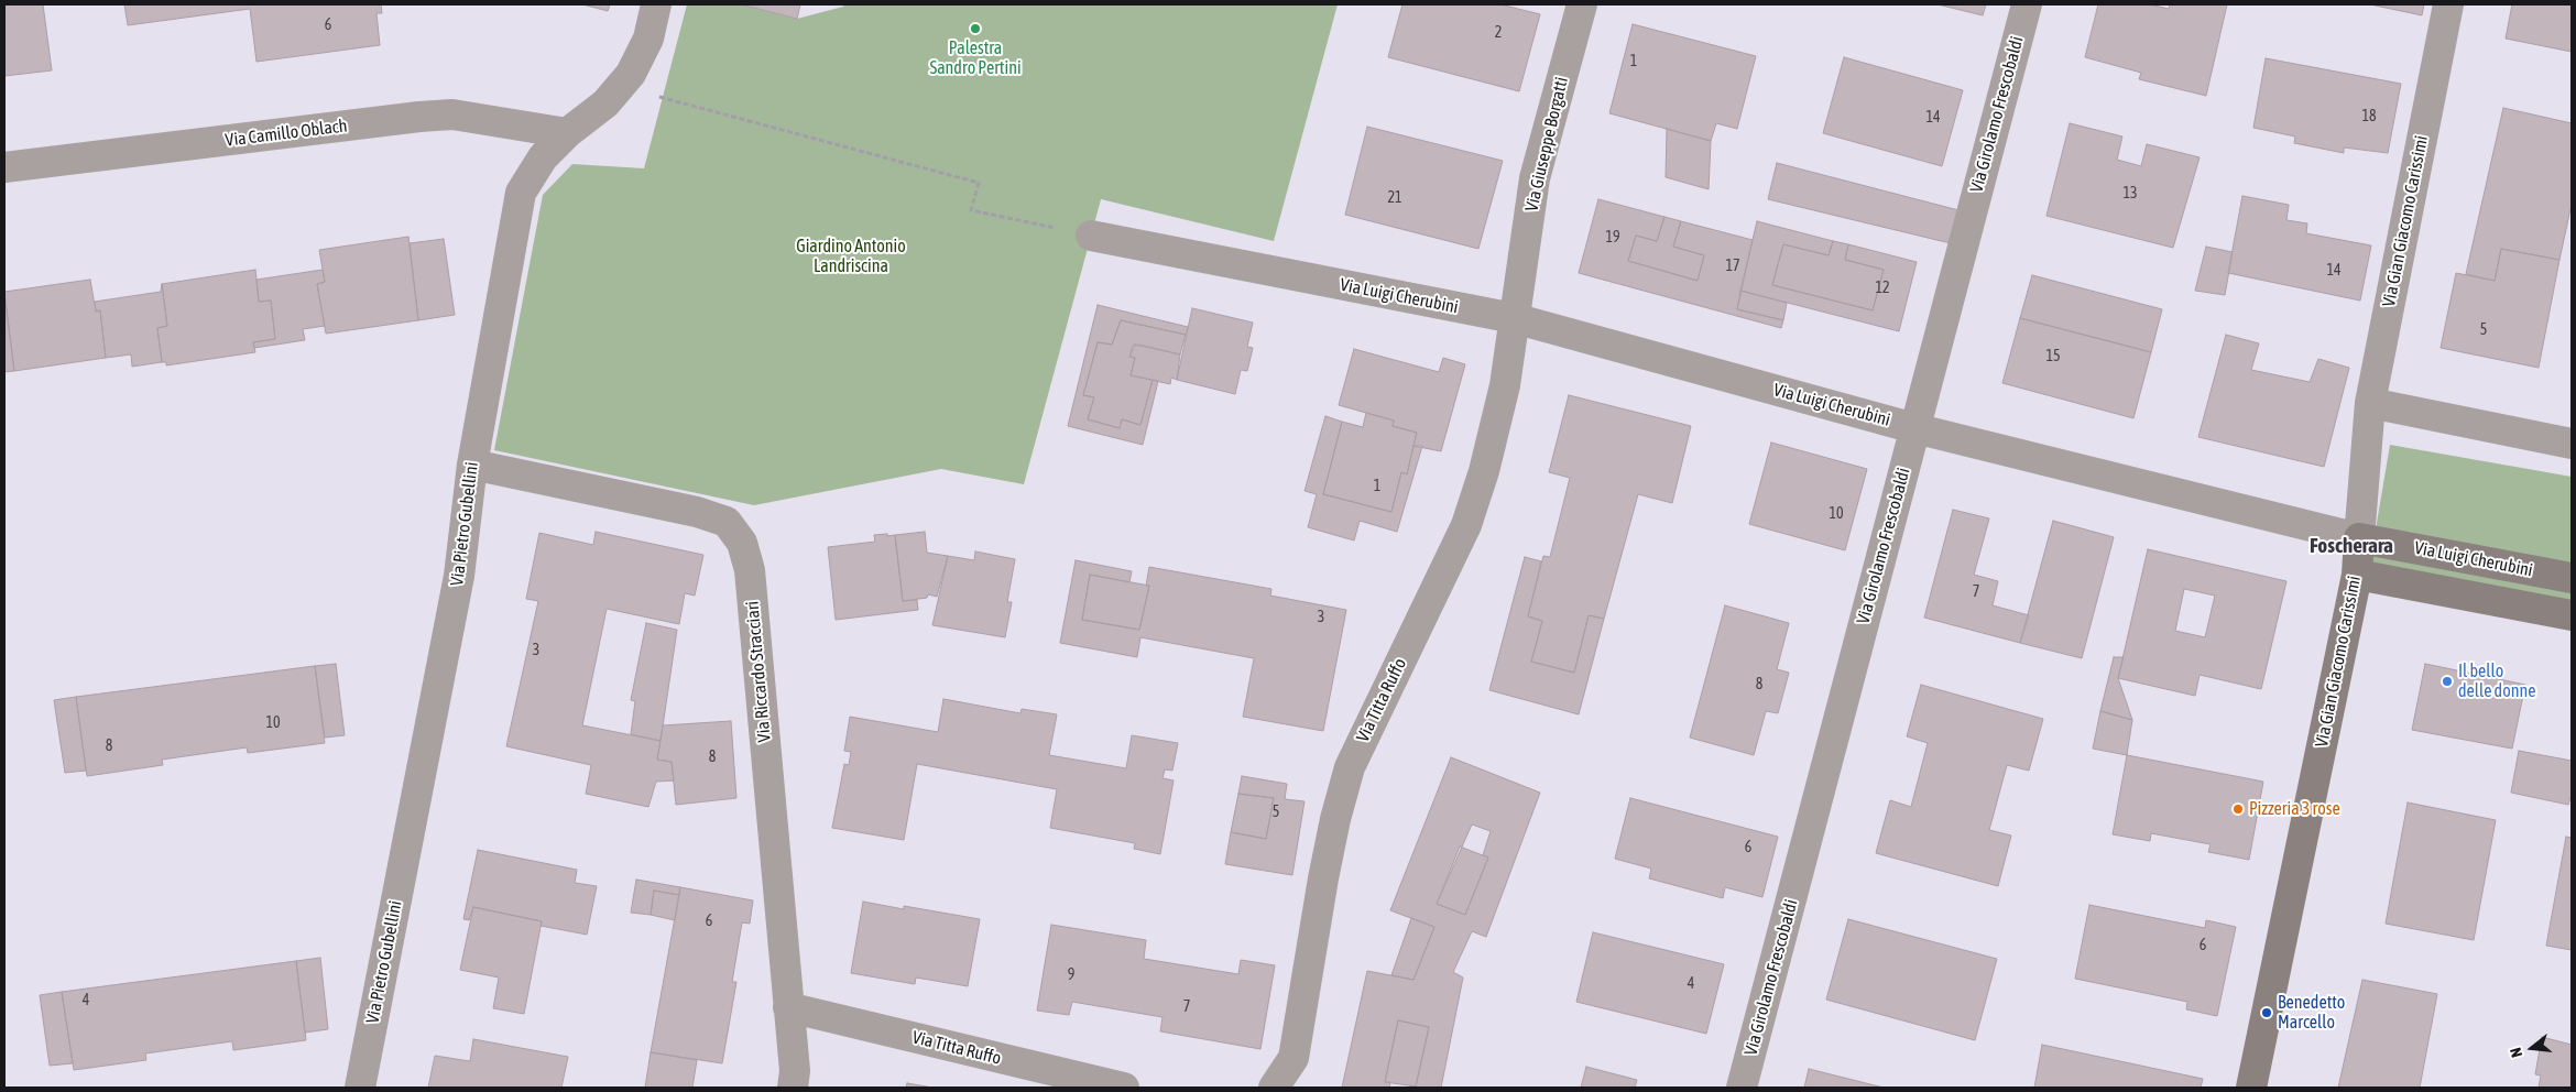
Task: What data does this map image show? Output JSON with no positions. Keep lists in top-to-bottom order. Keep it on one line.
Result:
{"streets":{"street":["Via Girolamo Frescobaldi","Via Camillo Oblach","Via Giuseppe Borgatti","Via Gian Giacomo Carissimi","Via Luigi Cherubini","Via Pietro Gubellini","Via Riccardo Stracciari","Via Titta Ruffo"]},"crossings":[["Via Girolamo Frescobaldi","Via Luigi Cherubini"],["Via Camillo Oblach","Via Pietro Gubellini"],["Via Giuseppe Borgatti","Via Luigi Cherubini"],["Via Giuseppe Borgatti","Via Titta Ruffo"],["Via Gian Giacomo Carissimi","Via Luigi Cherubini"],["Via Luigi Cherubini","Via Titta Ruffo"],["Via Pietro Gubellini","Via Riccardo Stracciari"],["Via Riccardo Stracciari","Via Titta Ruffo"]],"districts":["Foscherara"],"parks":["Giardino Antonio Landriscina"],"places":["Palestra Sandro Pertini","Il bello delle donne","Pizzeria 3 rose","Benedetto Marcello"],"house_numbers":["6","2","1","18","14","13","21","19","17","14","12","5","15","1","10","7","3","3","8","10","8","8","5","6","6","6","9","4","4","7"],"north":"left"}
